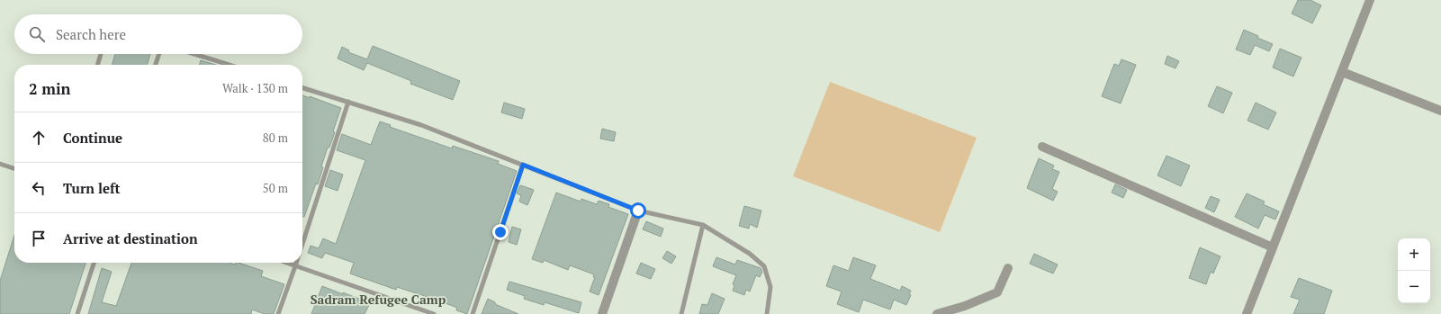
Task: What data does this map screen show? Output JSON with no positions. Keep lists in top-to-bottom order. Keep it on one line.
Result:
{"districts":["Sadram Refugee Camp"],"page":{"search":"Search here","heading":["2 min","Walk · 130 m"],"list":[["Continue","80 m"],["Turn left","50 m"],"Arrive at destination"],"map_buttons":["+","−"]}}
